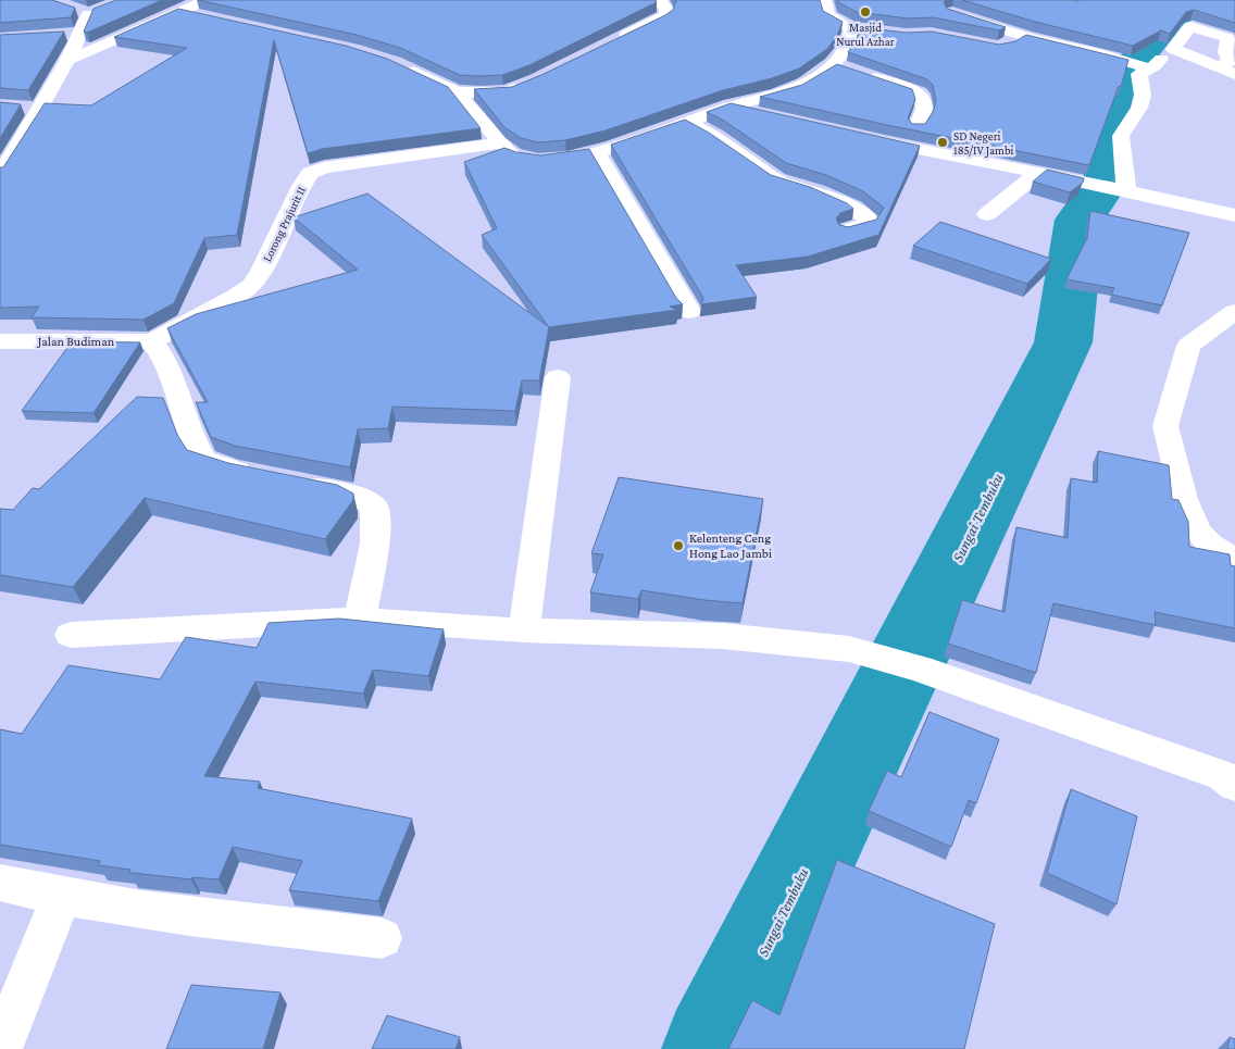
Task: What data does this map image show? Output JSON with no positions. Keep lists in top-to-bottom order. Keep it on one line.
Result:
{"streets":{"street":["Lorong Prajurit II","Jalan Budiman"]},"crossings":[["Lorong Prajurit II","Jalan Budiman"]],"water":["Sungai Tembuku"],"places":["Masjid Nurul Azhar","SD Negeri 185/IV Jambi","Kelenteng Ceng Hong Lao Jambi"]}
